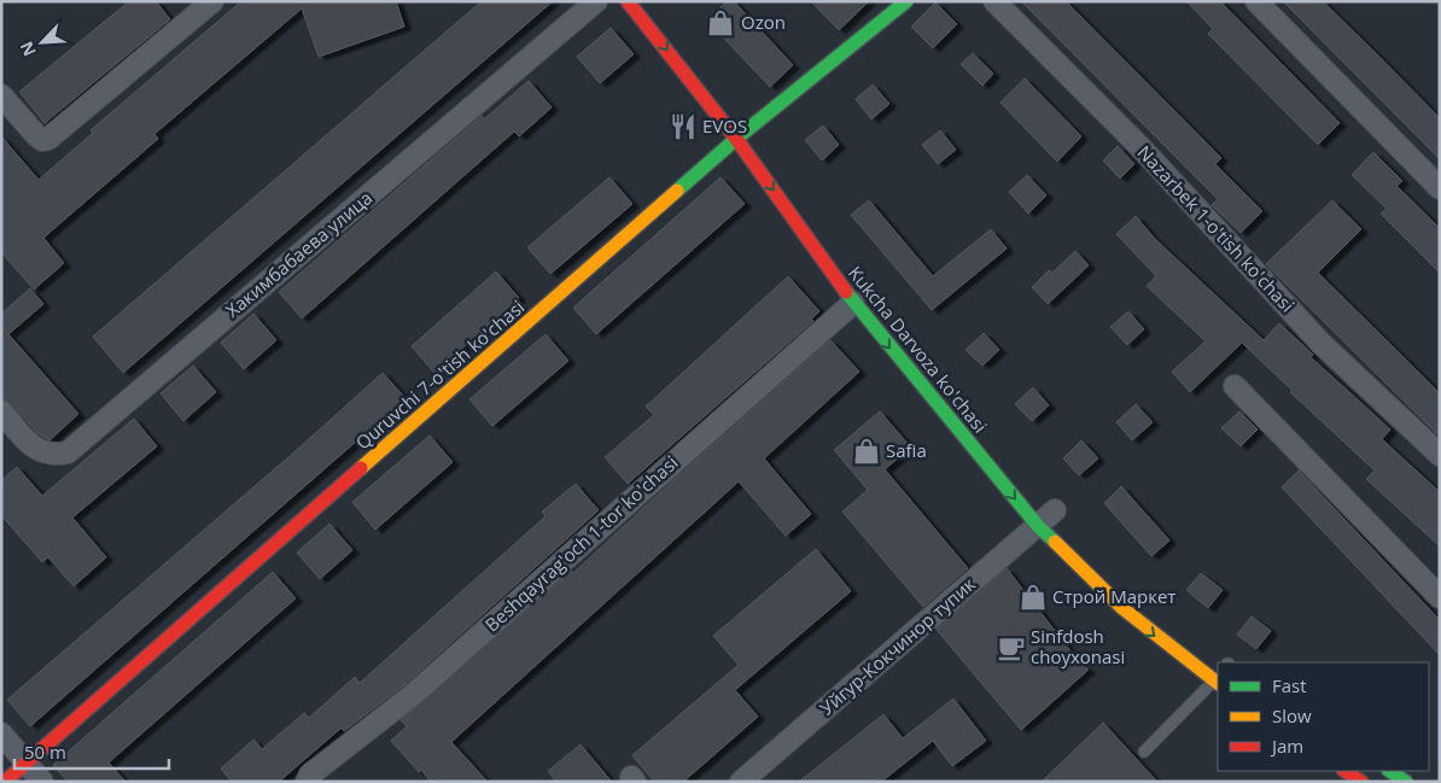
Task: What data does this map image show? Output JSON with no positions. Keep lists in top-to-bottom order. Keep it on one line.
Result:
{"streets":{"street":["Nazarbek 1-o'tish ko'chasi","Хакимбабаева улица","Kukcha Darvoza ko'chasi","Quruvchi 7-o'tish ko'chasi","Beshqayrag'och 1-tor ko'chasi","Уйгур-Кокчинор тупик"]},"crossings":[["Kukcha Darvoza ko'chasi","Quruvchi 7-o'tish ko'chasi"],["Kukcha Darvoza ko'chasi","Beshqayrag'och 1-tor ko'chasi"],["Kukcha Darvoza ko'chasi","Уйгур-Кокчинор тупик"]],"one_way":["Kukcha Darvoza ko'chasi"],"places":{"shop":["Ozon","Safia","Строй Маркет"],"restaurant":["EVOS"],"cafe":["Sinfdosh choyxonasi"]},"legend":["Fast","Slow","Jam"],"scale_bar":"50 m","north":"bottom left"}
